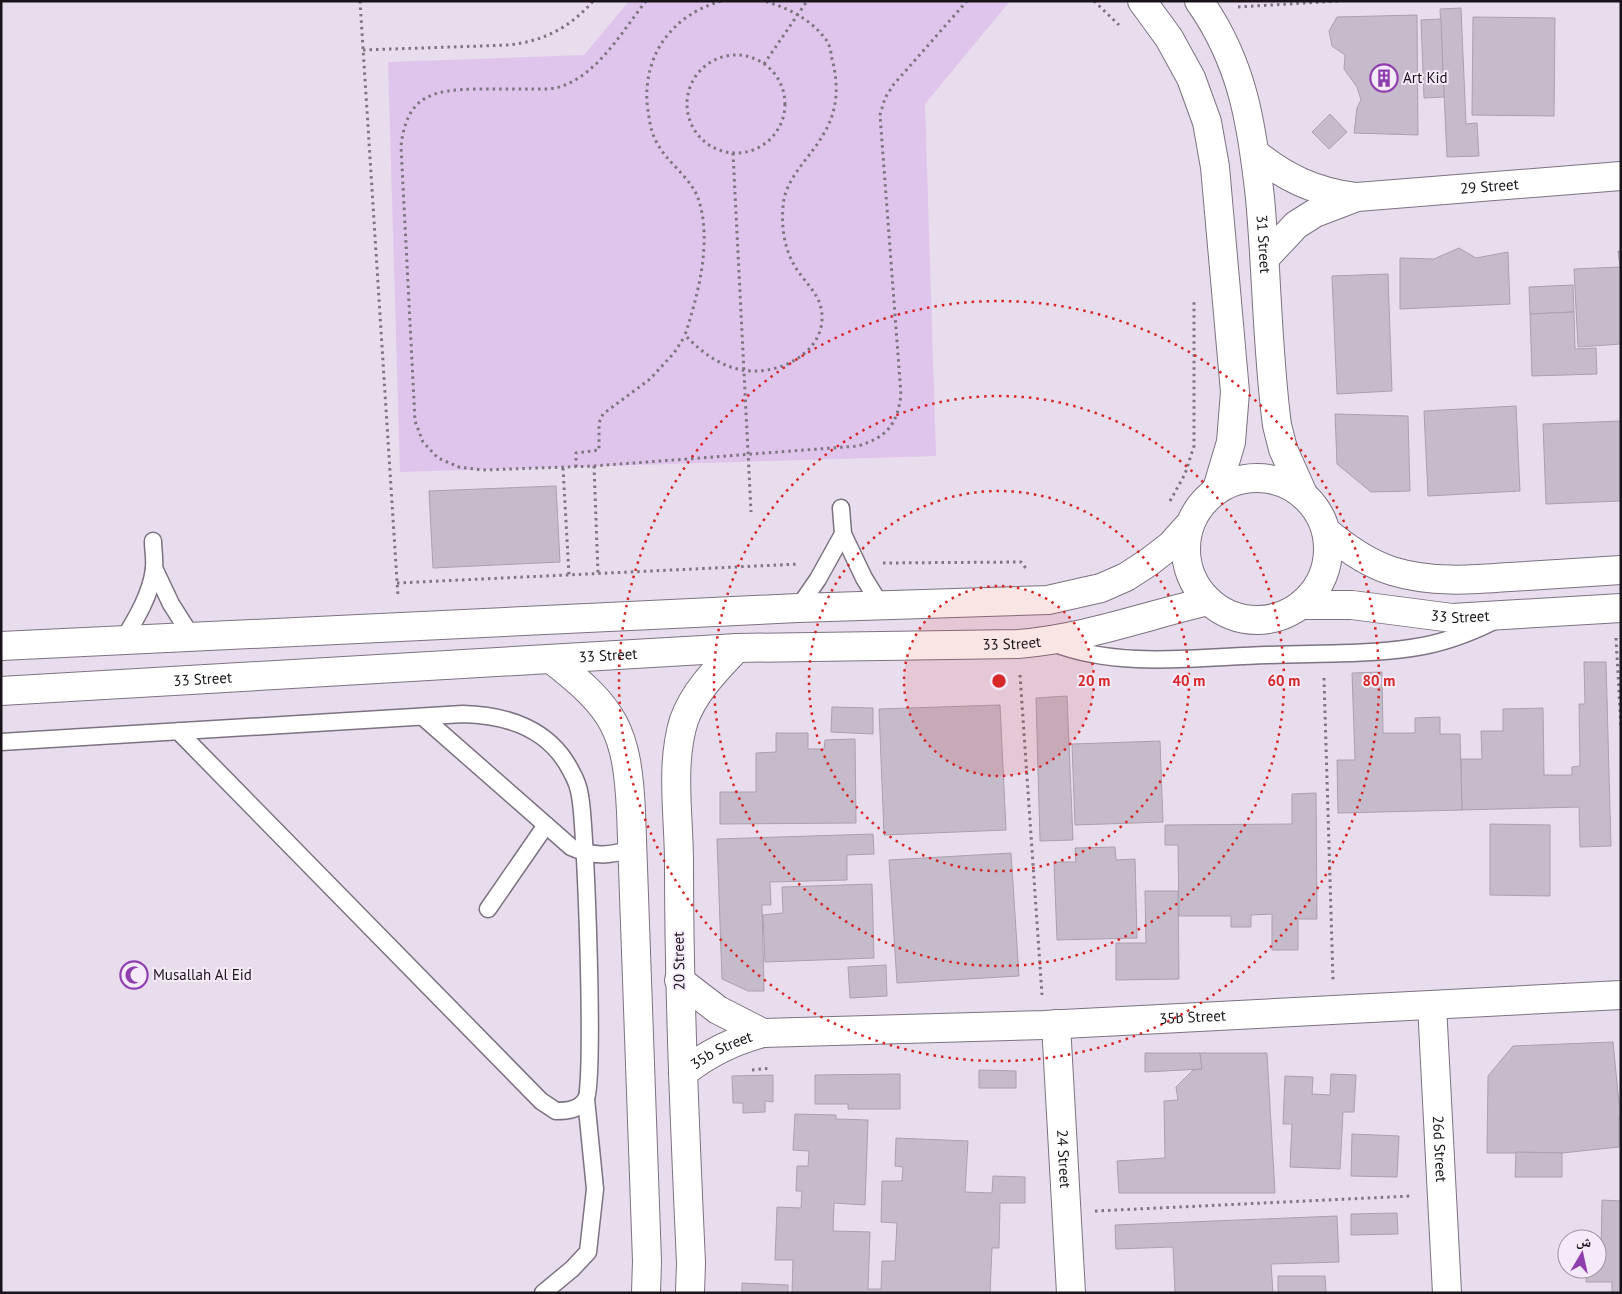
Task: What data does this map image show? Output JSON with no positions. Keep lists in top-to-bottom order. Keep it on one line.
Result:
{"streets":{"street":["29 Street","31 Street","33 Street","20 Street","35b Street","26d Street","24 Street"]},"crossings":[["29 Street","31 Street"],["31 Street","33 Street"],["33 Street","20 Street"],["20 Street","35b Street"],["35b Street","26d Street"],["35b Street","24 Street"]],"places":{"building":["Art Kid"],"mosque":["Musallah Al Eid"]},"north":"top","rings":["20 m","40 m","60 m","80 m"]}
